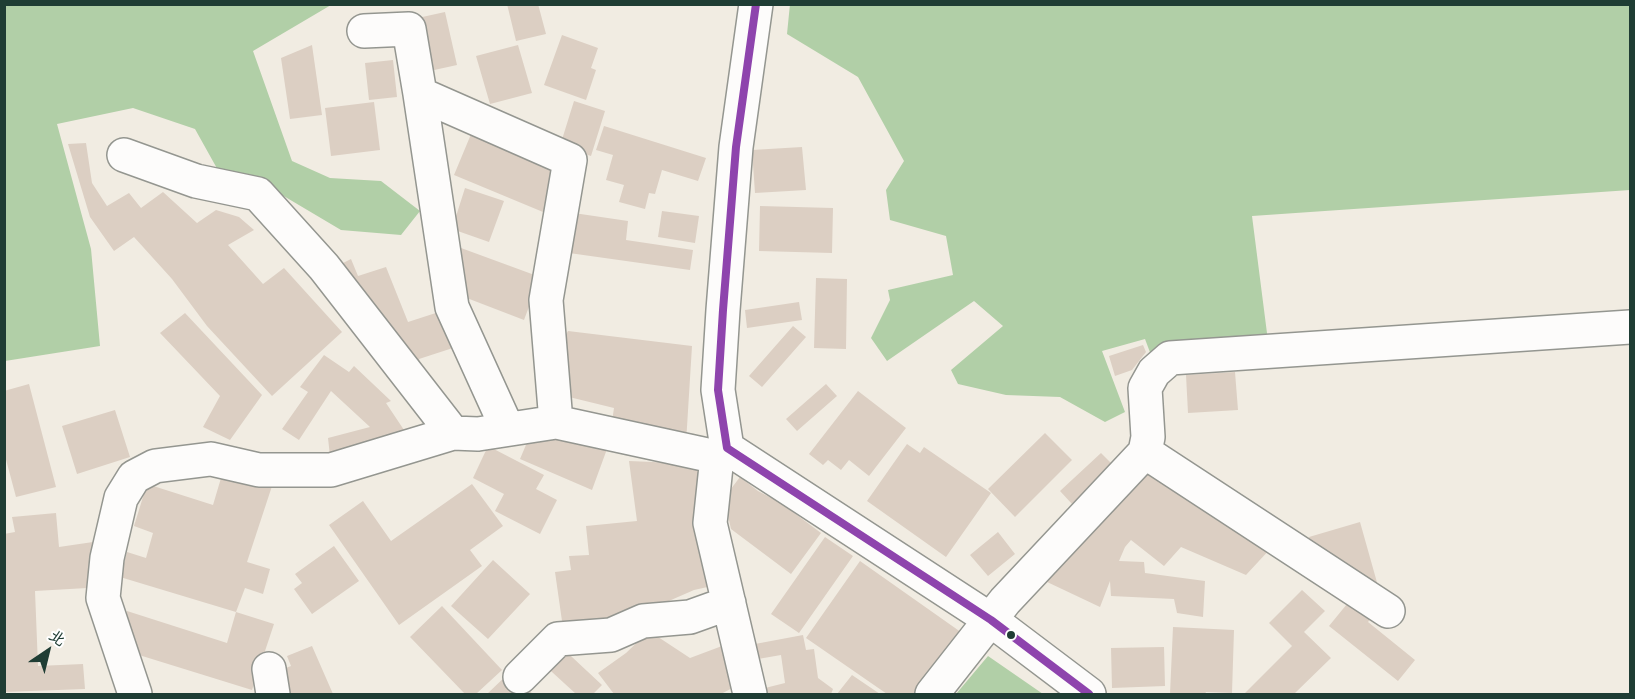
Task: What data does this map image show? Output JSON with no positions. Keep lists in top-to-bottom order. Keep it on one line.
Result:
{"north":"top right"}
